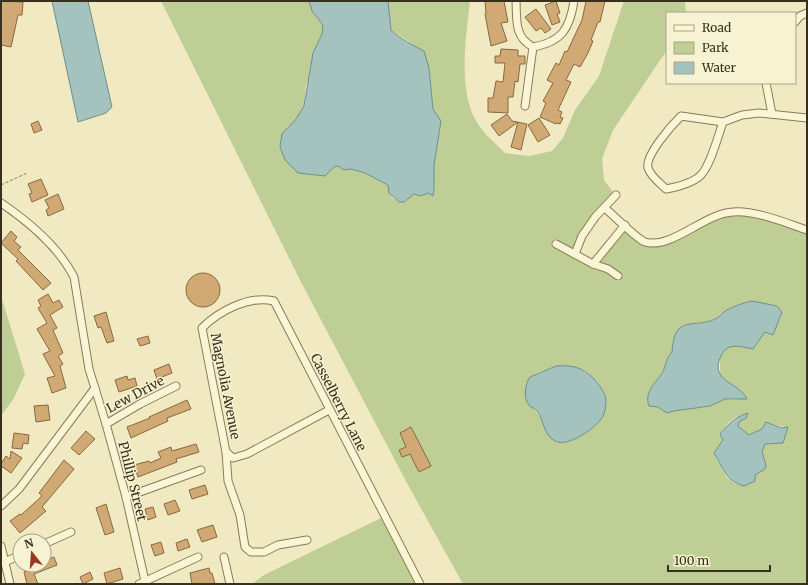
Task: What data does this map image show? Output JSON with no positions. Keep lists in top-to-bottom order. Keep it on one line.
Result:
{"streets":{"street":["Magnolia Avenue","Lew Drive","Casselberry Lane","Phillip Street"]},"crossings":[["Magnolia Avenue","Casselberry Lane"],["Lew Drive","Phillip Street"]],"legend":["Road","Park","Water"],"scale_bar":"100 m","north":"top"}
